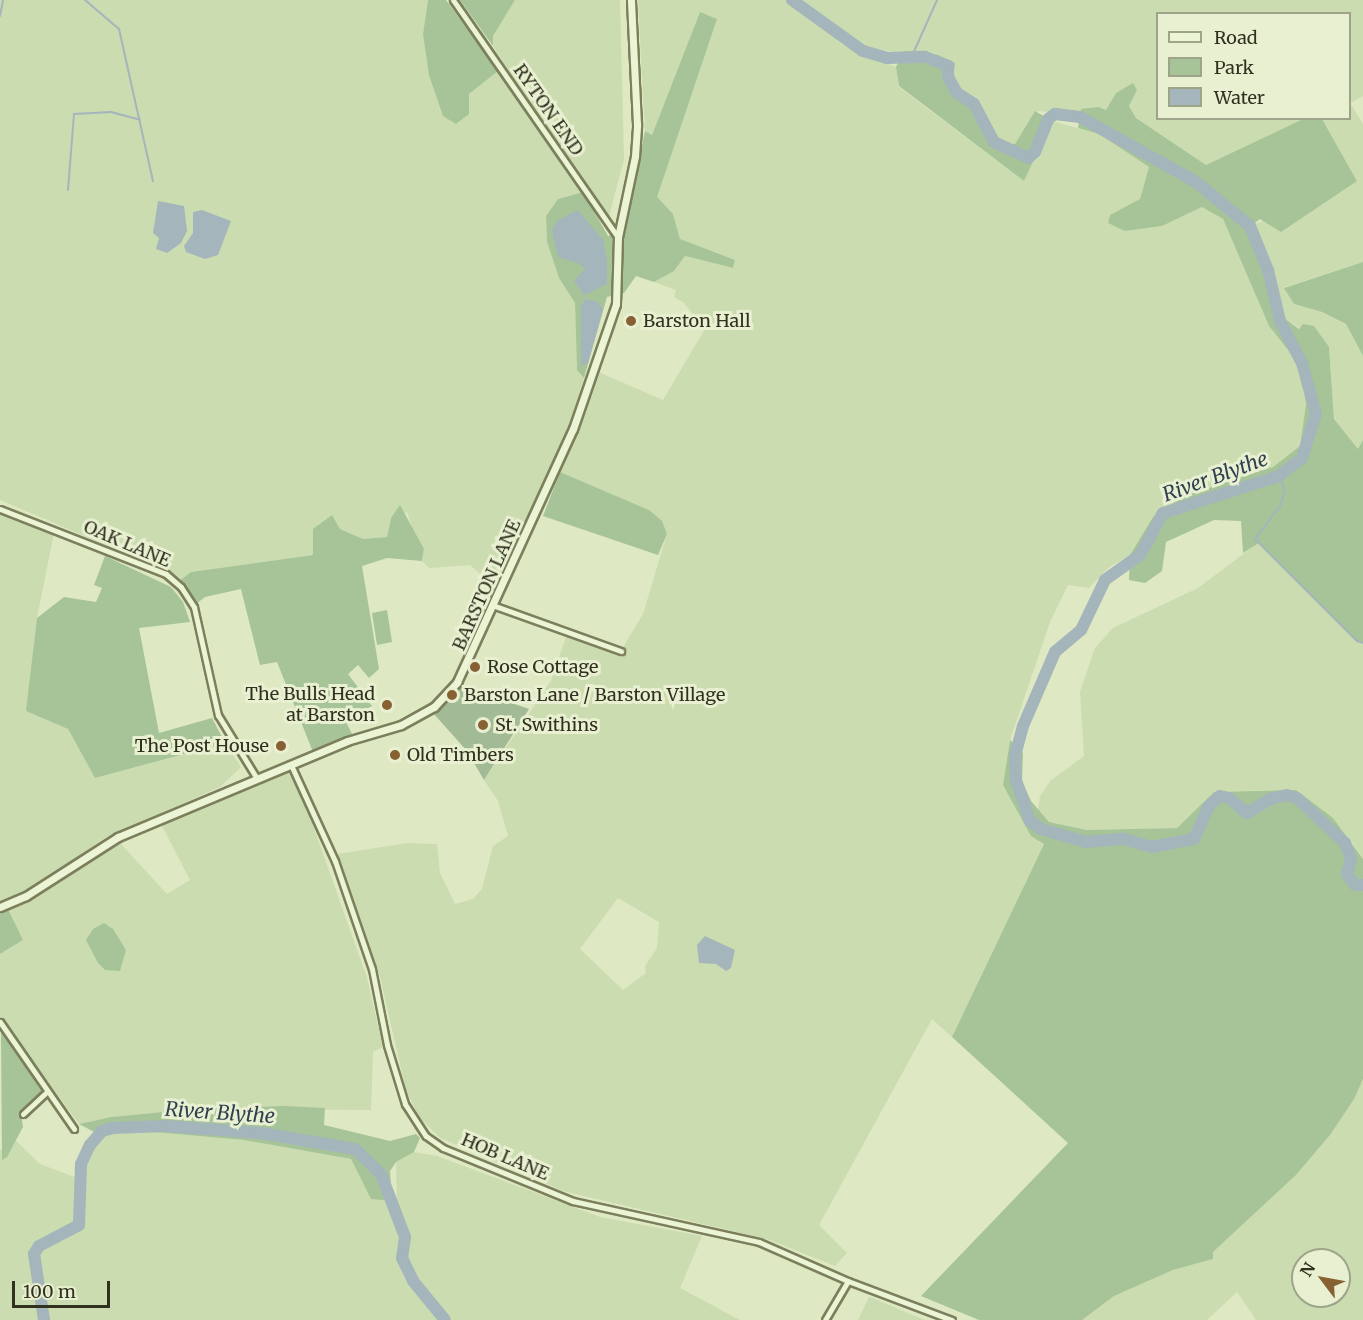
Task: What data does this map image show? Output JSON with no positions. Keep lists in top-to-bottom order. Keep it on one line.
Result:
{"streets":{"street":["RYTON END","OAK LANE","BARSTON LANE","HOB LANE"]},"crossings":[["RYTON END","BARSTON LANE"],["OAK LANE","BARSTON LANE"],["BARSTON LANE","HOB LANE"]],"water":["River Blythe"],"places":["Barston Hall","Rose Cottage","Barston Lane / Barston Village","The Bulls Head at Barston","St. Swithins","The Post House","Old Timbers"],"legend":["Road","Park","Water"],"scale_bar":"100 m","north":"top left"}
